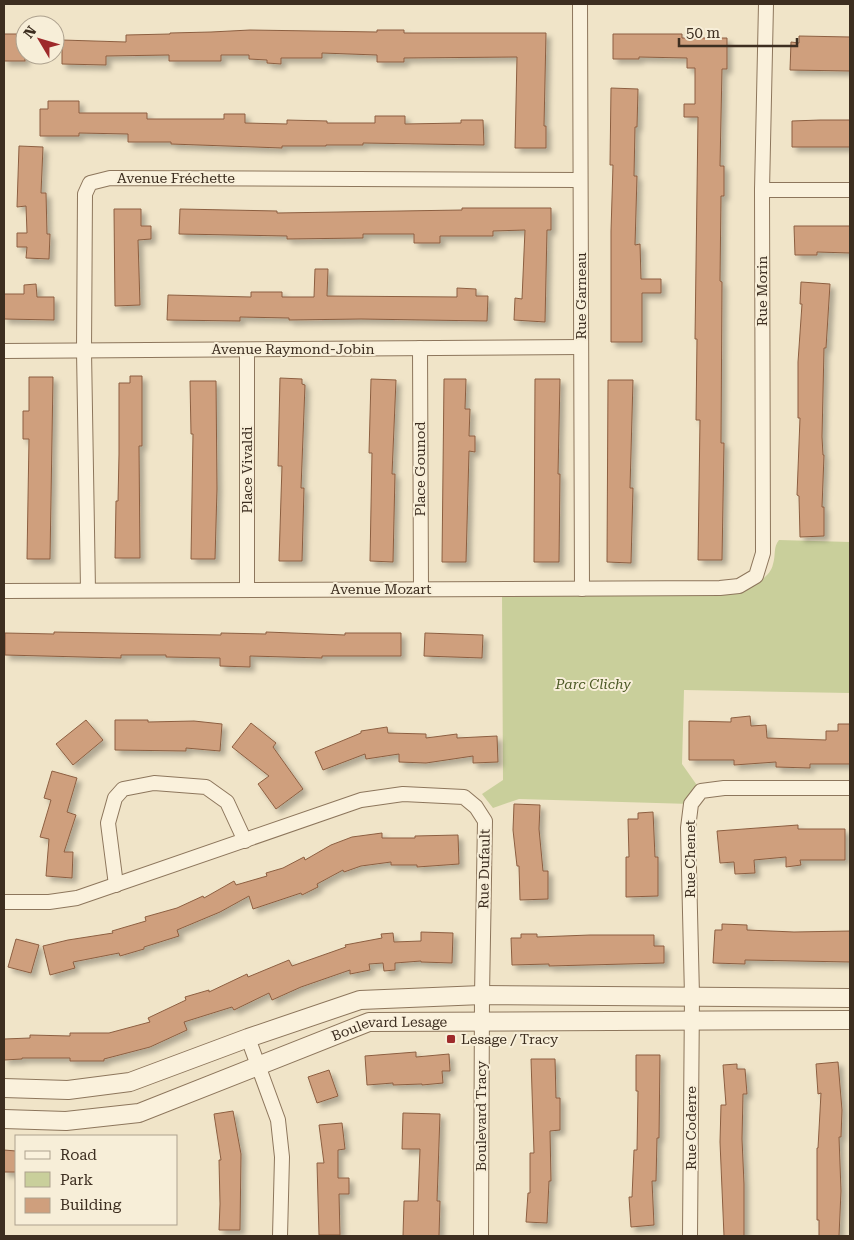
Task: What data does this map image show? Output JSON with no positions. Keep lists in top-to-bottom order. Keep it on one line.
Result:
{"streets":{"street":["Avenue Fréchette","Rue Morin","Rue Garneau","Avenue Raymond-Jobin","Place Gounod","Place Vivaldi","Avenue Mozart","Rue Chenet","Rue Dufault","Boulevard Lesage","Boulevard Tracy","Rue Coderre"]},"crossings":[["Avenue Fréchette","Rue Garneau"],["Avenue Fréchette","Avenue Raymond-Jobin"],["Avenue Fréchette","Avenue Mozart"],["Rue Morin","Avenue Mozart"],["Rue Garneau","Avenue Raymond-Jobin"],["Rue Garneau","Avenue Mozart"],["Avenue Raymond-Jobin","Place Gounod"],["Avenue Raymond-Jobin","Place Vivaldi"],["Place Gounod","Avenue Mozart"],["Place Vivaldi","Avenue Mozart"],["Rue Chenet","Boulevard Lesage"],["Rue Chenet","Rue Coderre"],["Rue Dufault","Boulevard Lesage"],["Rue Dufault","Boulevard Tracy"],["Boulevard Lesage","Boulevard Tracy"],["Boulevard Lesage","Rue Coderre"]],"parks":["Parc Clichy"],"places":{"transit":["Lesage / Tracy"]},"legend":["Road","Park","Building"],"scale_bar":"50 m","north":"top left"}
